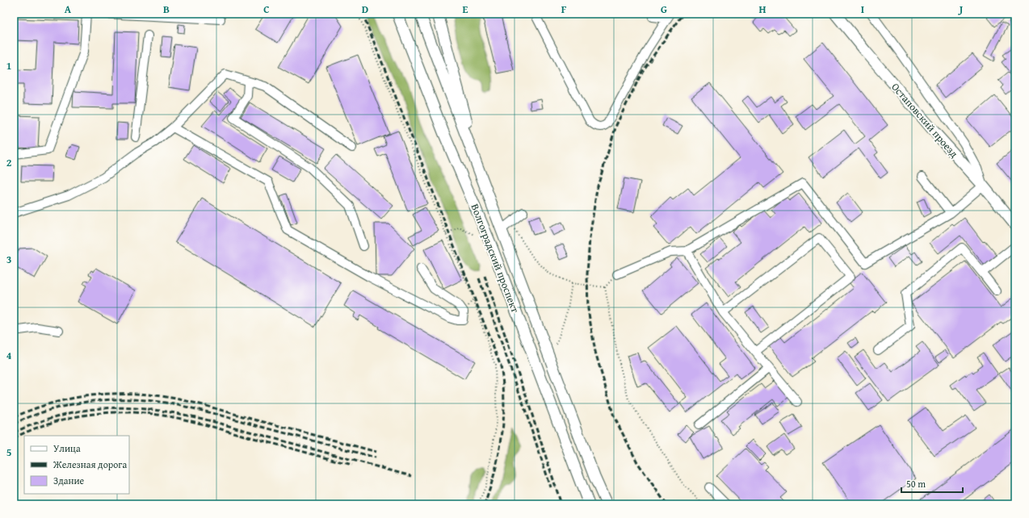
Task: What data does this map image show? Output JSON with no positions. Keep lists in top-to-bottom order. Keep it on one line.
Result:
{"streets":{"main road":["Остаповский проезд","Волгоградский проспект"]},"legend":["Улица","Железная дорога","Здание"],"scale_bar":"50 m","grid":{"columns":["A","B","C","D","E","F","G","H","I","J"],"rows":["1","2","3","4","5"]}}
